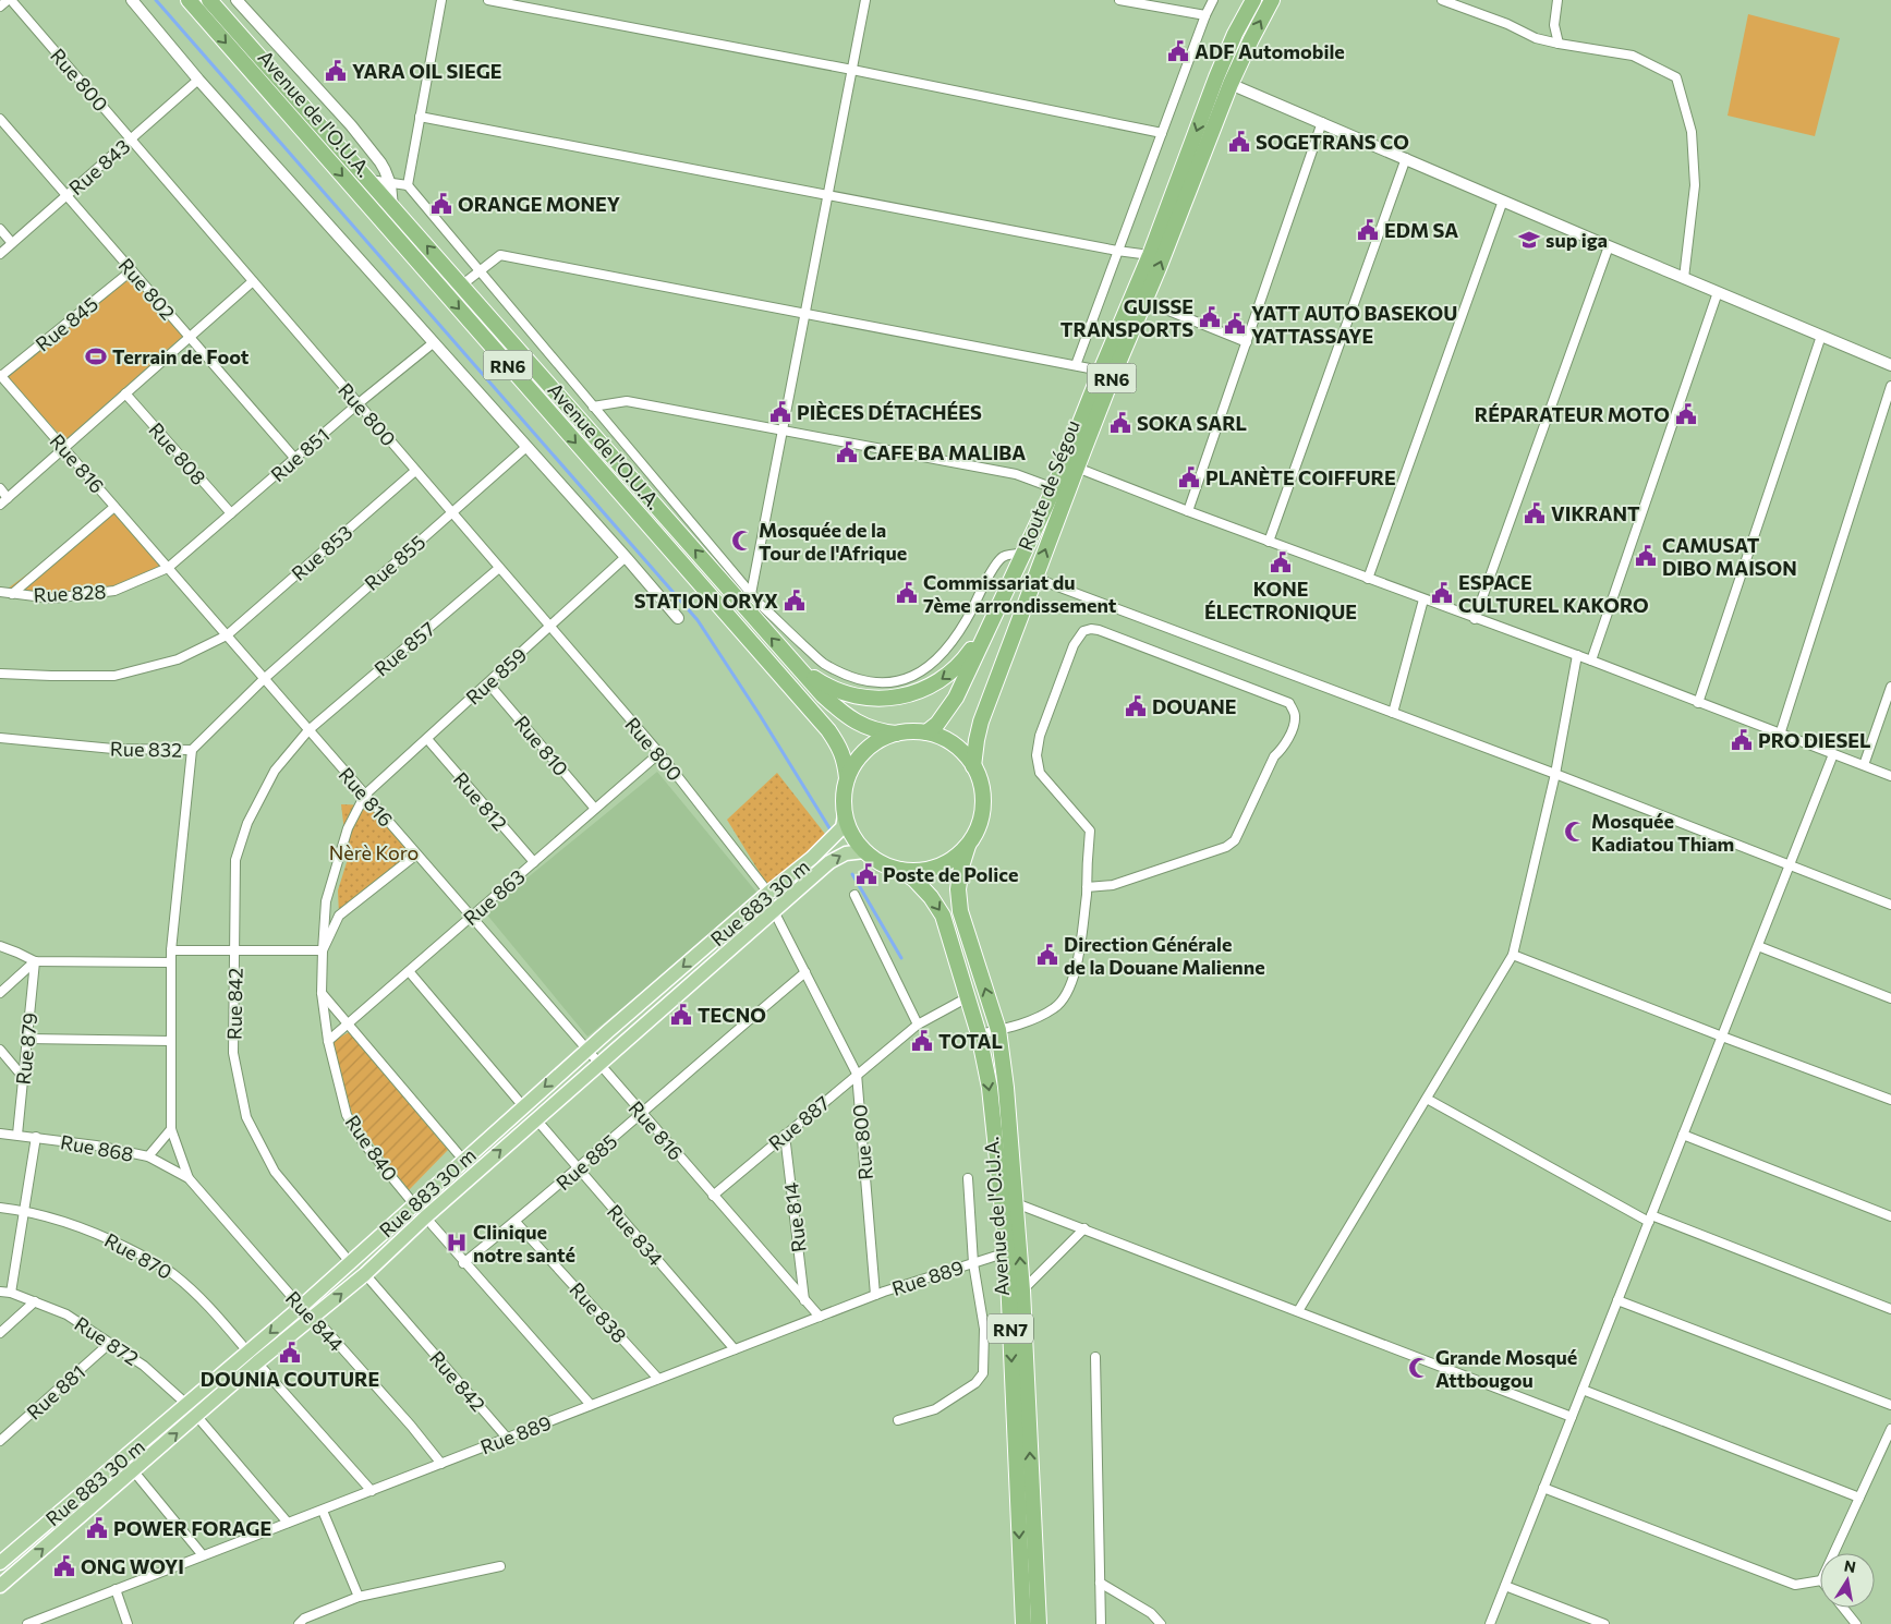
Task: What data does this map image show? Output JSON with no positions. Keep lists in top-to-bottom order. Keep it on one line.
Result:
{"streets":{"highway":["Avenue de l'O.U.A.","RN6","Route de Ségou","RN7"],"main road":["Rue 883 30 m"],"street":["Rue 800","Rue 843","Rue 802","Rue 845","Rue 808","Rue 851","Rue 816","Rue 853","Rue 855","Rue 828","Rue 857","Rue 859","Rue 810","Rue 832","Rue 812","Rue 863","Rue 842","Rue 879","Rue 887","Rue 868","Rue 840","Rue 885","Rue 814","Rue 834","Rue 870","Rue 889","Rue 838","Rue 844","Rue 872","Rue 881"]},"crossings":[["Rue 800","Rue 843"],["Rue 800","Rue 851"],["Rue 800","Rue 853"],["Rue 800","Rue 855"],["Rue 800","Rue 857"],["Rue 800","Rue 859"],["Rue 800","Rue 863"],["Rue 800","Rue 883 30 m"],["Rue 800","Rue 887"],["Rue 800","Rue 885"],["Rue 800","Rue 889"],["Avenue de l'O.U.A.","RN6"],["Avenue de l'O.U.A.","Route de Ségou"],["Avenue de l'O.U.A.","Rue 883 30 m"],["Avenue de l'O.U.A.","Rue 887"],["Avenue de l'O.U.A.","Rue 889"],["Rue 843","Rue 802"],["Rue 802","Rue 845"],["Rue 802","Rue 851"],["Rue 845","Rue 816"],["RN6","Route de Ségou"],["Rue 808","Rue 851"],["Rue 851","Rue 816"],["Rue 851","Rue 828"],["Rue 816","Rue 853"],["Rue 816","Rue 855"],["Rue 816","Rue 828"],["Rue 816","Rue 857"],["Rue 816","Rue 859"],["Rue 816","Rue 832"],["Rue 816","Rue 863"],["Rue 816","Rue 883 30 m"],["Rue 816","Rue 842"],["Rue 816","Rue 887"],["Rue 816","Rue 840"],["Rue 816","Rue 885"],["Rue 816","Rue 814"],["Rue 816","Rue 889"],["Route de Ségou","Rue 883 30 m"],["Rue 855","Rue 832"],["Rue 857","Rue 842"],["Rue 859","Rue 810"],["Rue 859","Rue 812"],["Rue 859","Rue 840"],["Rue 810","Rue 863"],["Rue 812","Rue 863"],["Rue 863","Rue 840"],["Rue 883 30 m","Rue 842"],["Rue 883 30 m","Rue 840"],["Rue 883 30 m","Rue 870"],["Rue 883 30 m","Rue 844"],["Rue 883 30 m","Rue 872"],["Rue 842","Rue 889"],["Rue 879","Rue 868"],["Rue 887","Rue 814"],["Rue 868","Rue 844"],["Rue 840","Rue 885"],["Rue 840","Rue 889"],["Rue 885","Rue 834"],["Rue 885","Rue 838"],["Rue 834","Rue 889"],["Rue 870","Rue 889"],["Rue 889","Rue 838"],["Rue 889","Rue 844"],["Rue 889","Rue 872"],["Rue 872","Rue 881"]],"parks":["Nèrè Koro"],"places":{"public building":["ADF Automobile","YARA OIL SIEGE","SOGETRANS CO","ORANGE MONEY","EDM SA","GUISSE TRANSPORTS","YATT AUTO BASEKOU YATTASSAYE","PIÈCES DÉTACHÉES","RÉPARATEUR MOTO","SOKA SARL","CAFE BA MALIBA","PLANÈTE COIFFURE","VIKRANT","CAMUSAT DIBO MAISON","KONE ÉLECTRONIQUE","Commissariat du 7ème arrondissement","ESPACE CULTUREL KAKORO","STATION ORYX","DOUANE","PRO DIESEL","Poste de Police","Direction Générale de la Douane Malienne","TECNO","TOTAL","DOUNIA COUTURE","POWER FORAGE","ONG WOYI"],"school or university":["sup iga"],"sports":["Terrain de Foot"],"mosque":["Mosquée de la Tour de l'Afrique","Mosquée Kadiatou Thiam","Grande Mosqué Attbougou"],"hospital":["Clinique notre santé"]},"north":"top"}
